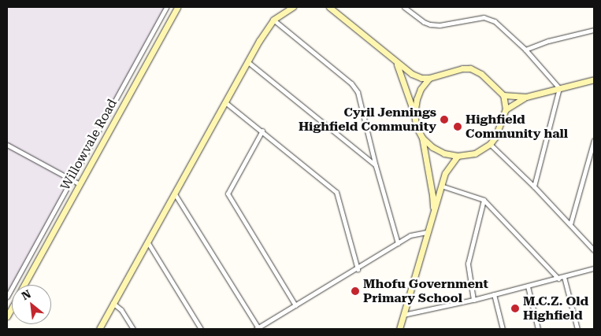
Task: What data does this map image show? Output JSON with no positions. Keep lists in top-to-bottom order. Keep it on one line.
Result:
{"streets":{"street":["Willowvale Road"]},"places":["Cyril Jennings Highfield Community","Highfield Community hall","Mhofu Government Primary School","M.C.Z. Old Highfield"],"north":"top left"}
